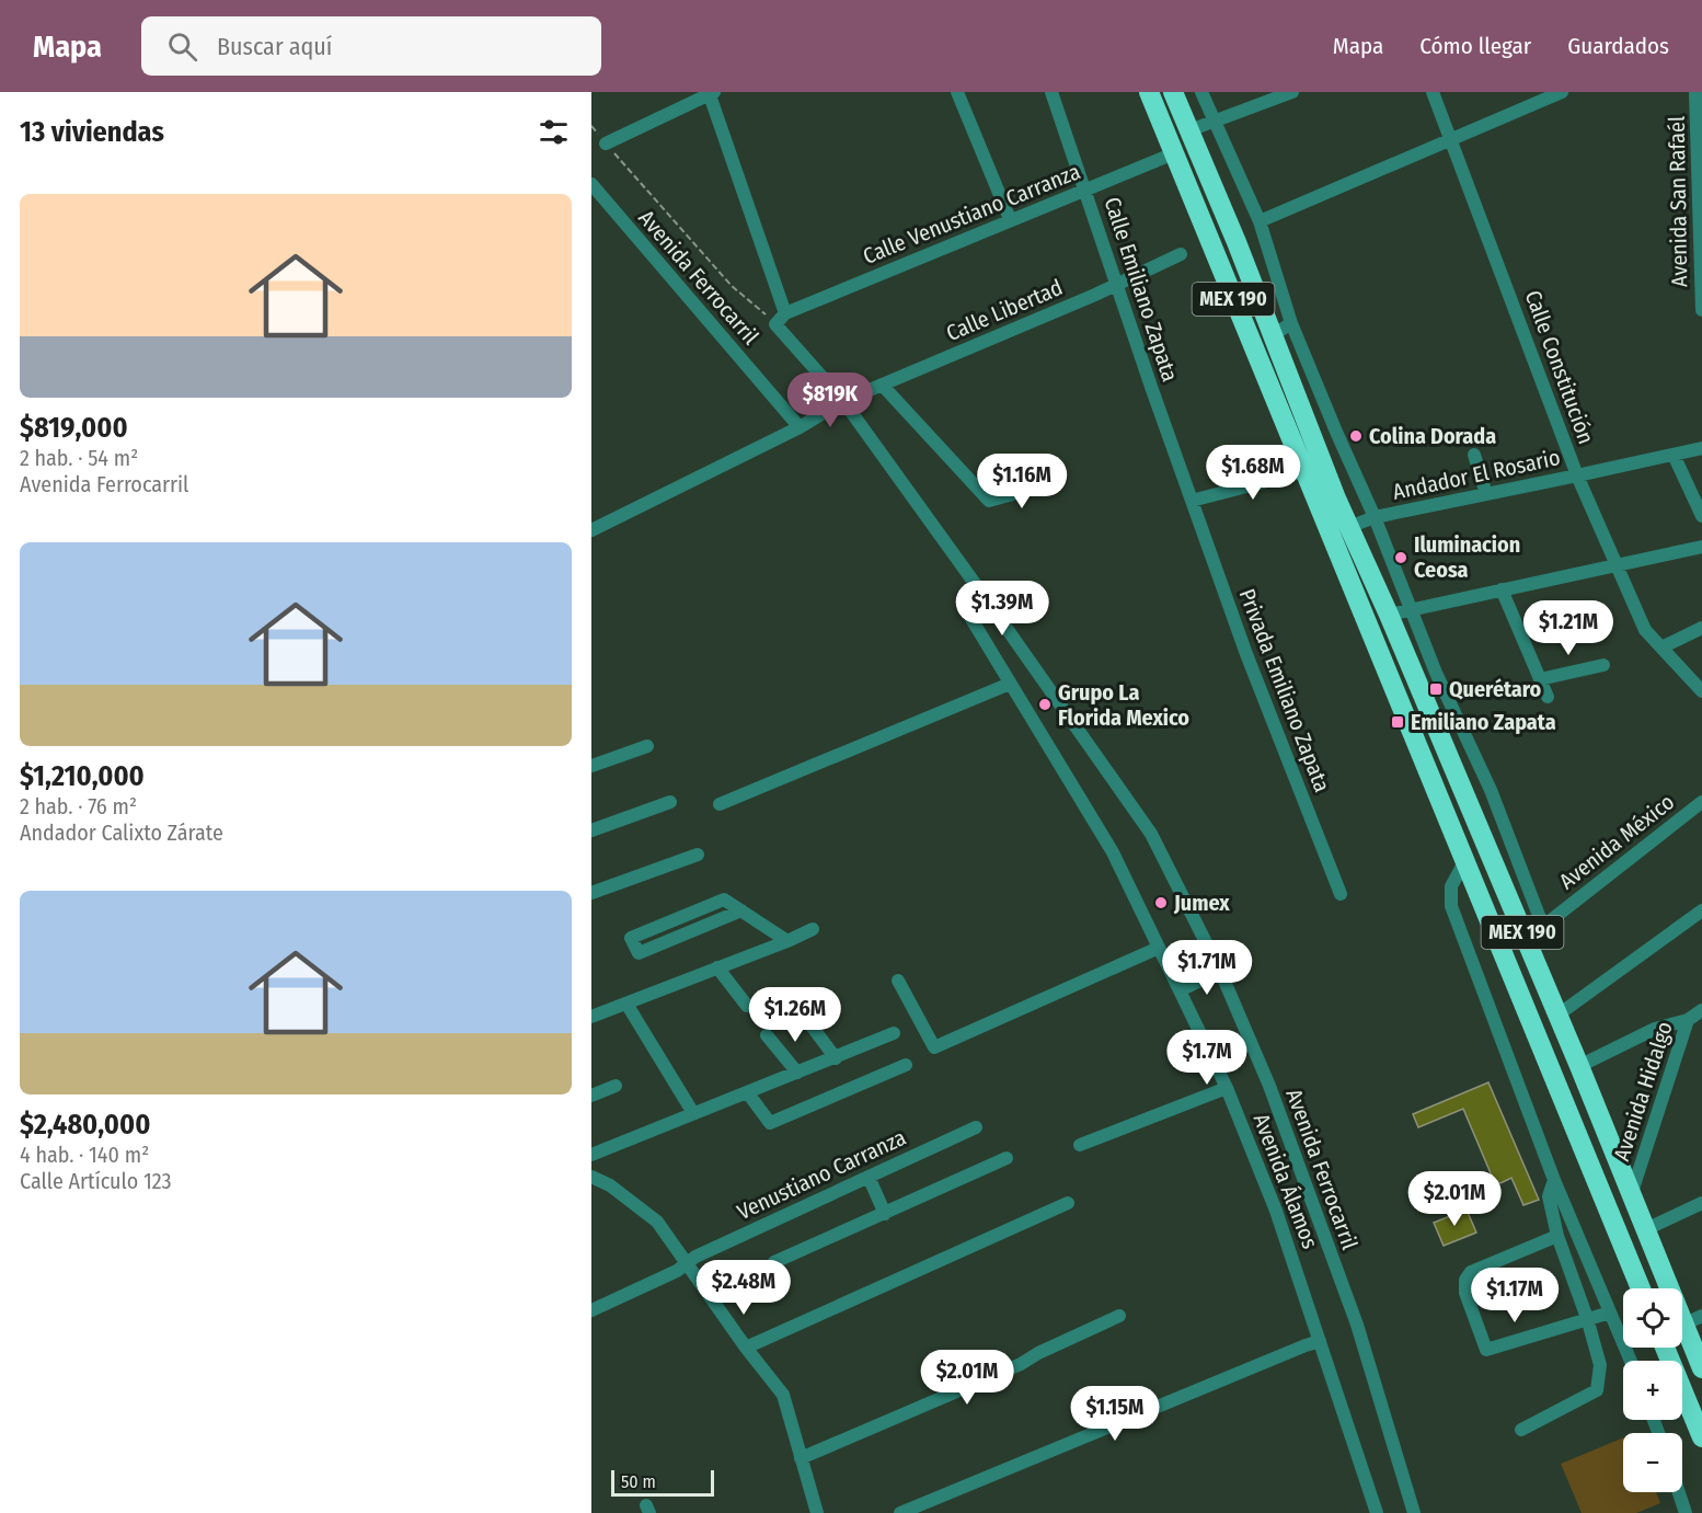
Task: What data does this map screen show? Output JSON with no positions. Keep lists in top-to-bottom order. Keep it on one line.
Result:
{"streets":{"highway":["MEX 190"],"street":["Avenida San Rafaél","Calle Venustiano Carranza","Avenida Ferrocarril","Calle Emiliano Zapata","Calle Libertad","Calle Constitución","Andador El Rosario","Privada Emiliano Zapata","Avenida México","Avenida Hidalgo","Venustiano Carranza","Avenida Álamos"]},"crossings":[["Calle Venustiano Carranza","Calle Emiliano Zapata"],["Calle Venustiano Carranza","MEX 190"],["Avenida Ferrocarril","Calle Libertad"],["Avenida Ferrocarril","Avenida Álamos"],["Calle Emiliano Zapata","Calle Libertad"],["Calle Emiliano Zapata","Privada Emiliano Zapata"],["MEX 190","Andador El Rosario"],["MEX 190","Avenida México"],["MEX 190","Avenida Hidalgo"],["Calle Constitución","Andador El Rosario"]],"places":{"other":["Colina Dorada","Iluminacion Ceosa","Grupo La Florida Mexico","Jumex"],"transit":["Querétaro","Emiliano Zapata"]},"scale_bar":"50 m","page":{"header":"Mapa","search":"Buscar aquí","nav":["Mapa","Cómo llegar","Guardados"],"heading":"13 viviendas","list":[{"name":"$819,000","note":"2 hab. · 54 m² · Avenida Ferrocarril"},{"name":"$1,210,000","note":"2 hab. · 76 m² · Andador Calixto Zárate"},{"name":"$2,480,000","note":"4 hab. · 140 m² · Calle Artículo 123"}],"price":["$819K","$1.68M","$1.16M","$1.39M","$1.21M","$1.71M","$1.26M","$1.7M","$2.01M","$2.48M","$1.17M","$2.01M","$1.15M"],"map_buttons":["+","−"],"scale":"50 m"}}
